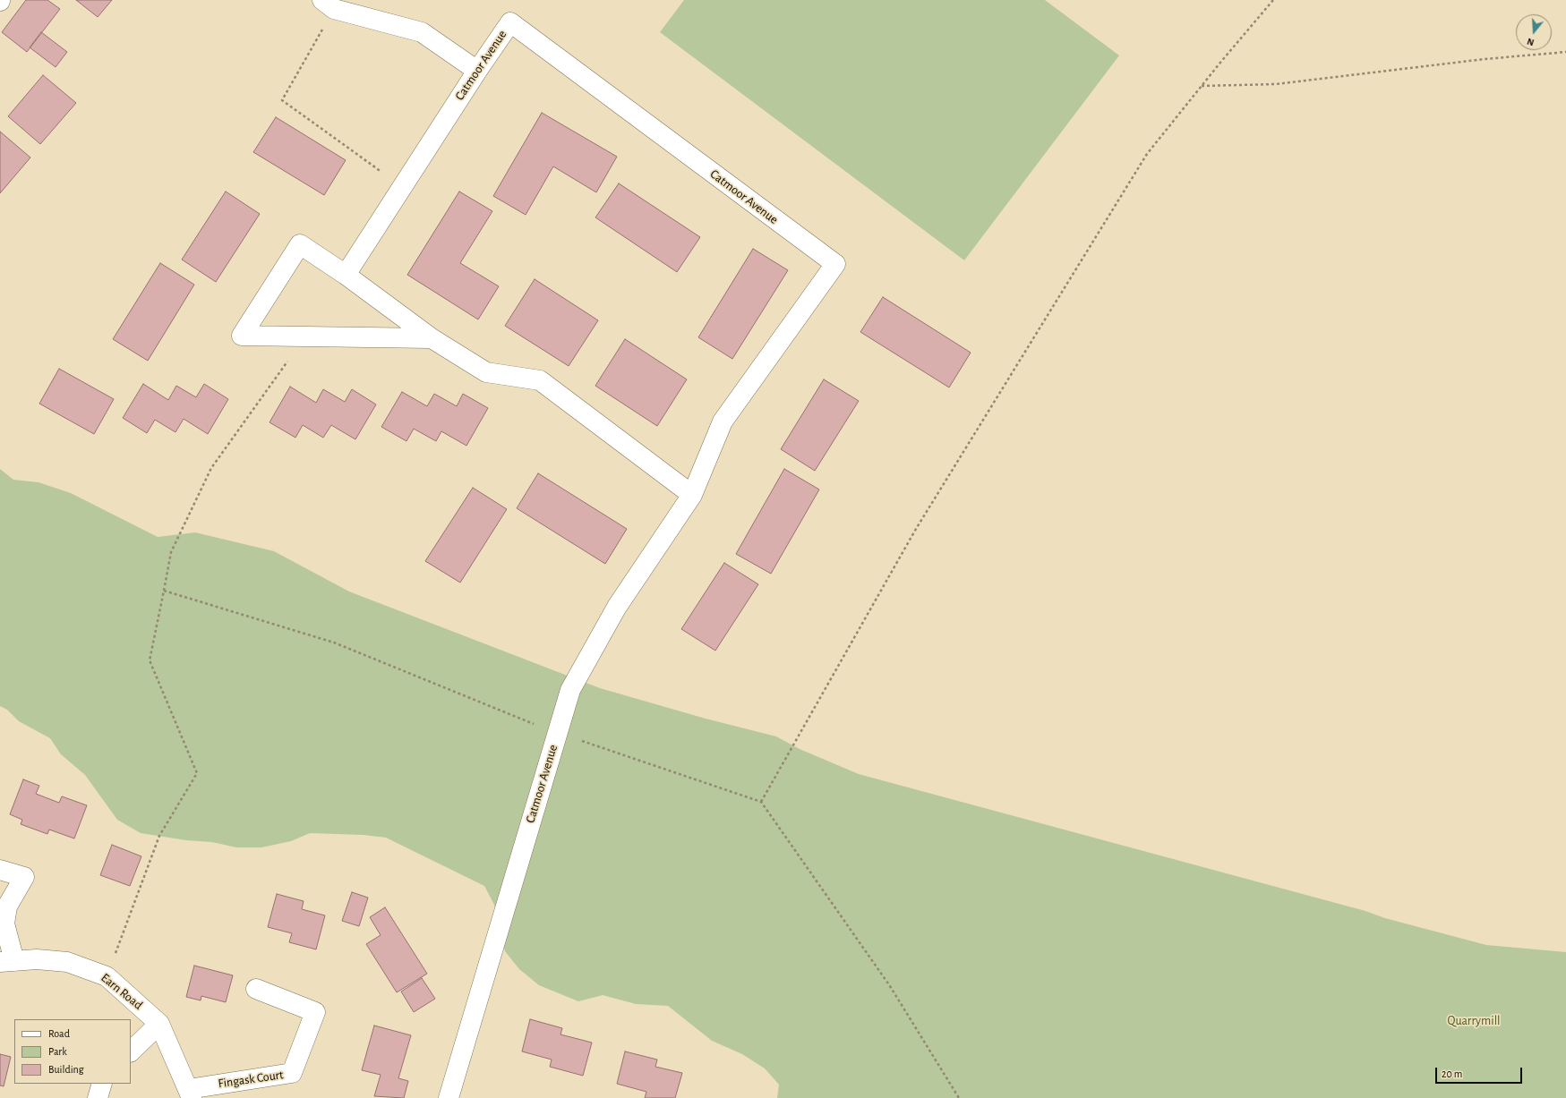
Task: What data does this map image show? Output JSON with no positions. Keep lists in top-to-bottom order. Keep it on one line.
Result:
{"streets":{"street":["Catmoor Avenue","Earn Road","Fingask Court"]},"crossings":[["Earn Road","Fingask Court"]],"parks":["Quarrymill"],"legend":["Road","Park","Building"],"scale_bar":"20 m","north":"bottom"}
